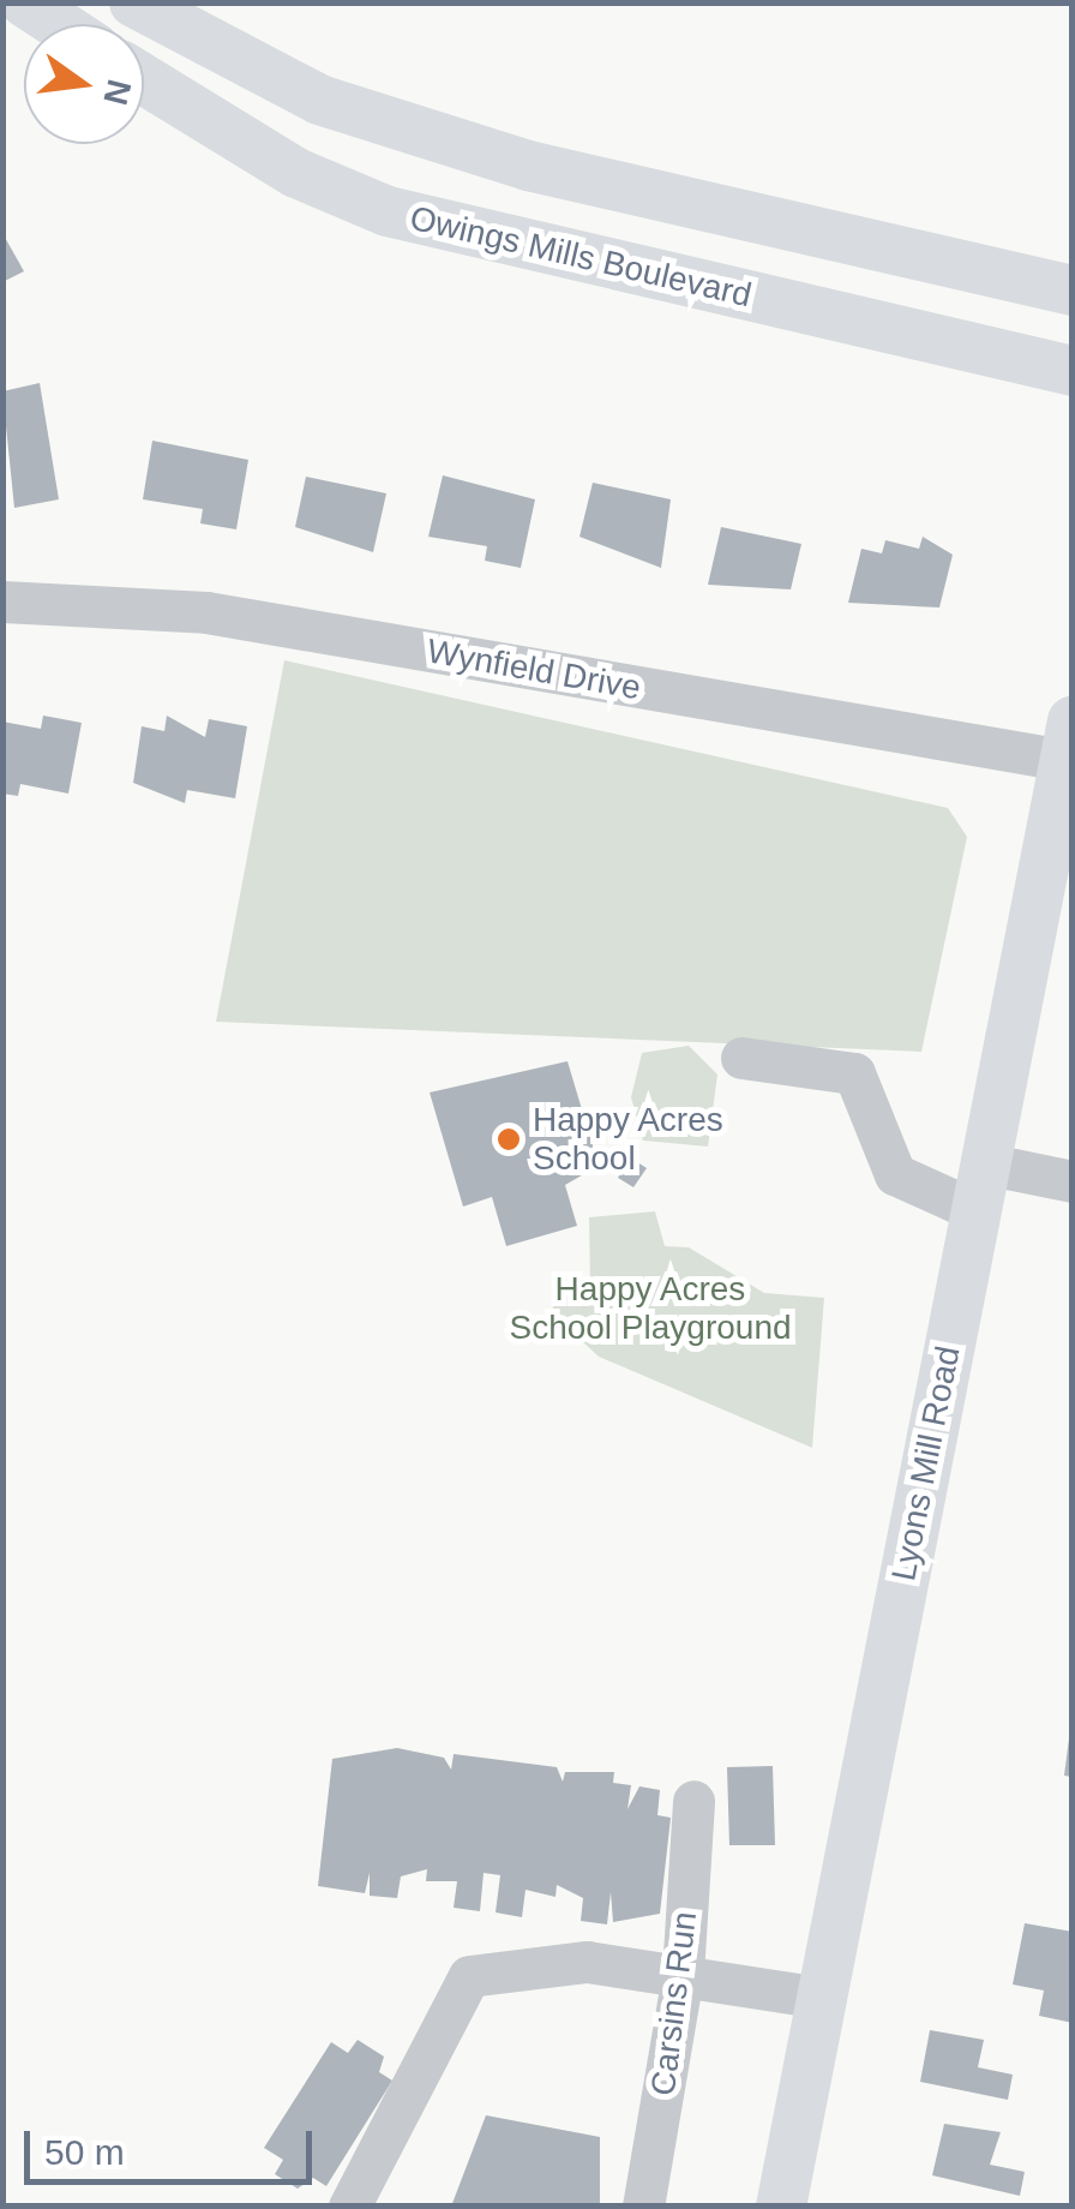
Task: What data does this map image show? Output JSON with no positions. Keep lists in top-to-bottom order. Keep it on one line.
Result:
{"streets":{"main road":["Owings Mills Boulevard","Lyons Mill Road"],"street":["Wynfield Drive","Carsins Run"]},"crossings":[["Wynfield Drive","Lyons Mill Road"]],"parks":["Happy Acres School Playground"],"places":["Happy Acres School"],"scale_bar":"50 m","north":"right"}
